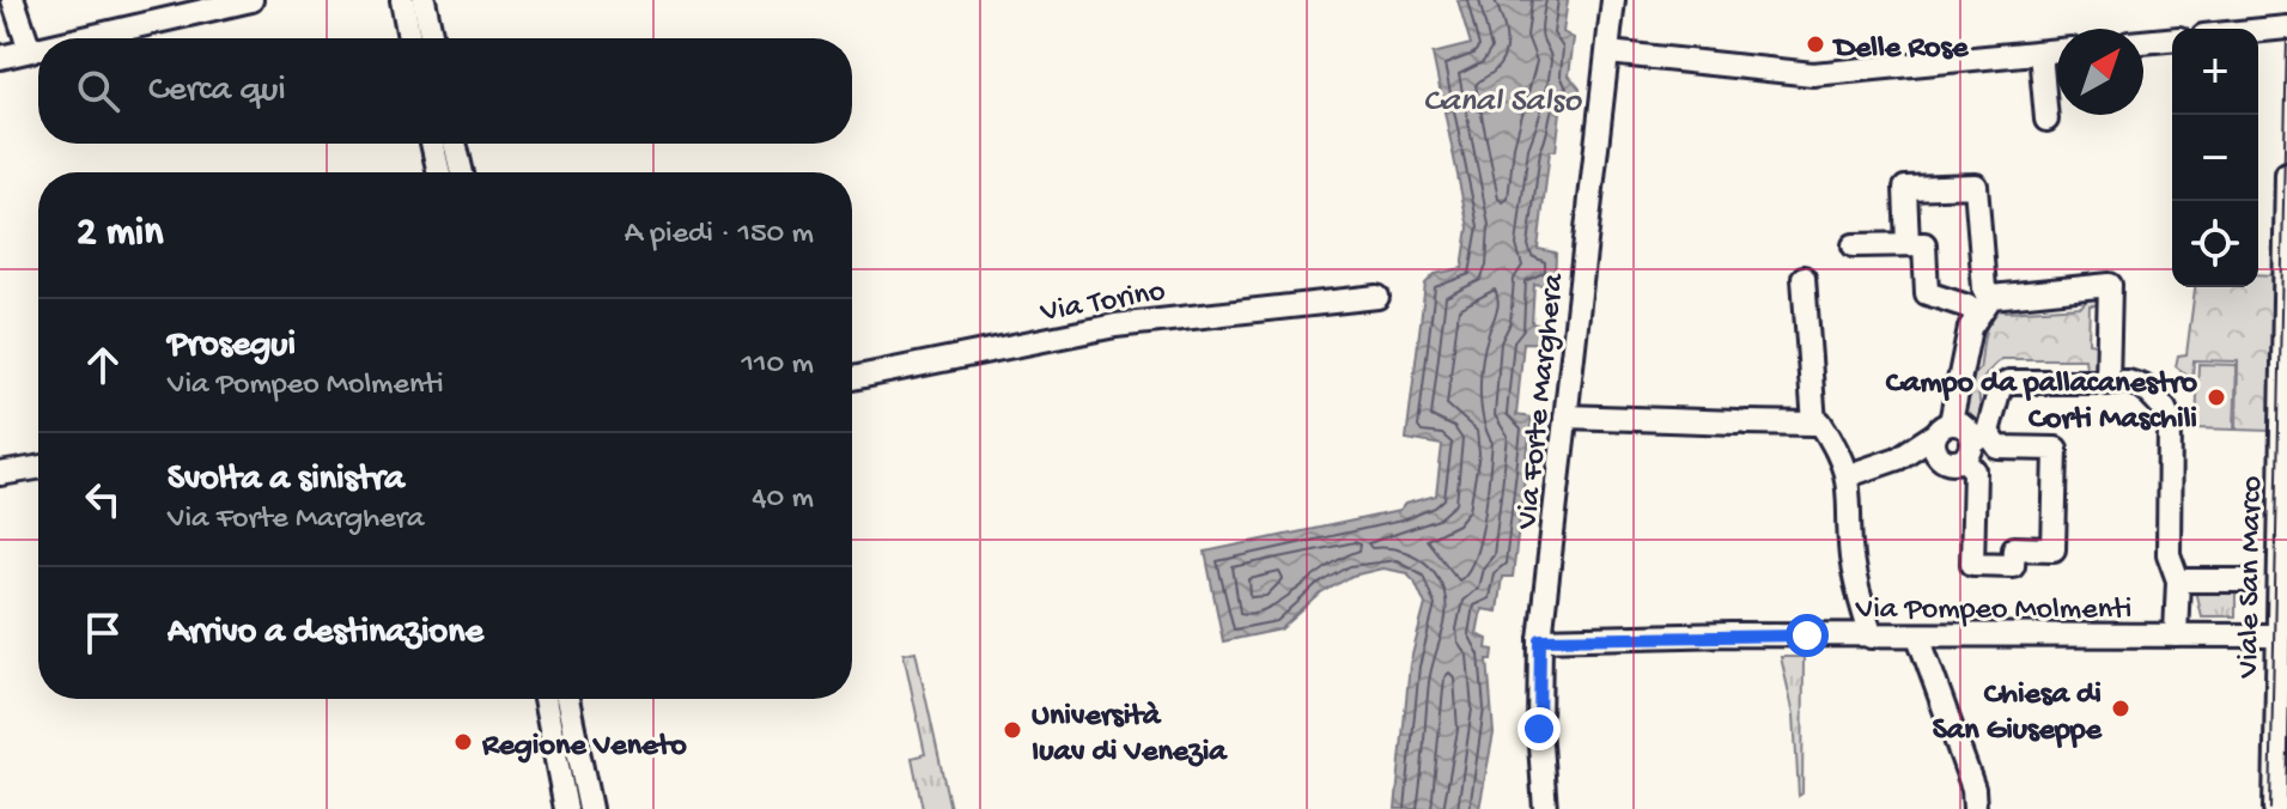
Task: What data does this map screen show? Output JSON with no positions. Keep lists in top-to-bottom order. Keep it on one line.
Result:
{"streets":{"street":["Via Torino","Via Forte Marghera","Viale San Marco","Via Pompeo Molmenti"]},"crossings":[["Via Forte Marghera","Via Pompeo Molmenti"],["Viale San Marco","Via Pompeo Molmenti"]],"water":["Canal Salso"],"places":["Delle Rose","Campo da pallacanestro Corti Maschili","Chiesa di San Giuseppe","Università Iuav di Venezia","Regione Veneto"],"north":"top right","page":{"map_buttons":["+","−"],"search":"Cerca qui","heading":["2 min","A piedi · 150 m"],"list":[["Prosegui","Via Pompeo Molmenti","110 m"],["Svolta a sinistra","Via Forte Marghera","40 m"],"Arrivo a destinazione"]}}
